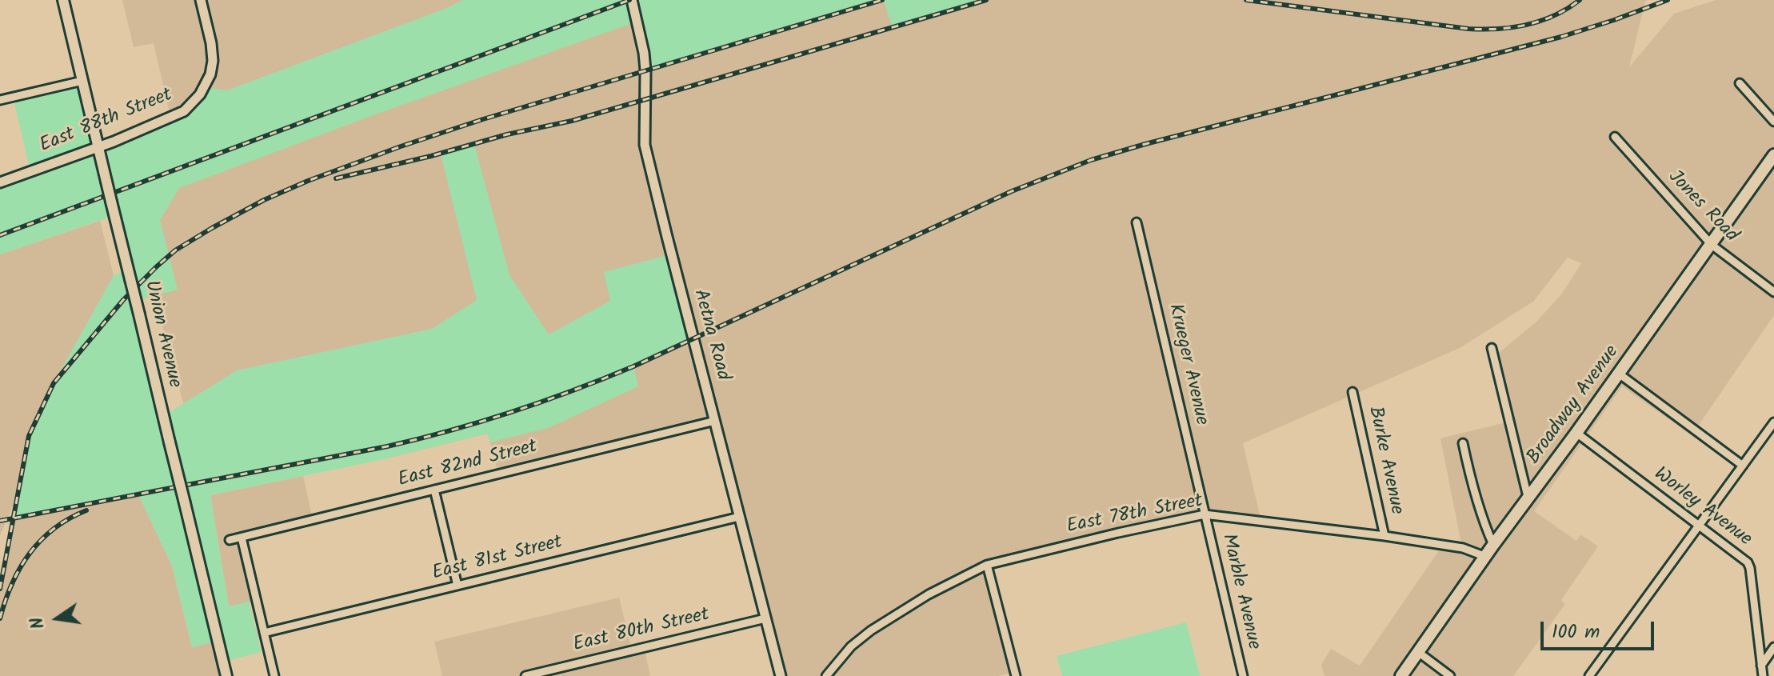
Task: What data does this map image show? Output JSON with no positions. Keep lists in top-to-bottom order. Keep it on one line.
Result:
{"streets":{"main road":["Union Avenue","Broadway Avenue"],"street":["East 88th Street","Jones Road","Aetna Road","Krueger Avenue","Burke Avenue","East 82nd Street","Worley Avenue","East 78th Street","East 81st Street","Marble Avenue","East 80th Street"]},"crossings":[["East 88th Street","Union Avenue"],["Jones Road","Broadway Avenue"],["Aetna Road","East 82nd Street"],["Aetna Road","East 81st Street"],["Aetna Road","East 80th Street"],["Krueger Avenue","East 78th Street"],["Krueger Avenue","Marble Avenue"],["Broadway Avenue","Worley Avenue"],["Broadway Avenue","East 78th Street"],["Burke Avenue","East 78th Street"],["East 78th Street","Marble Avenue"]],"scale_bar":"100 m","north":"left"}
